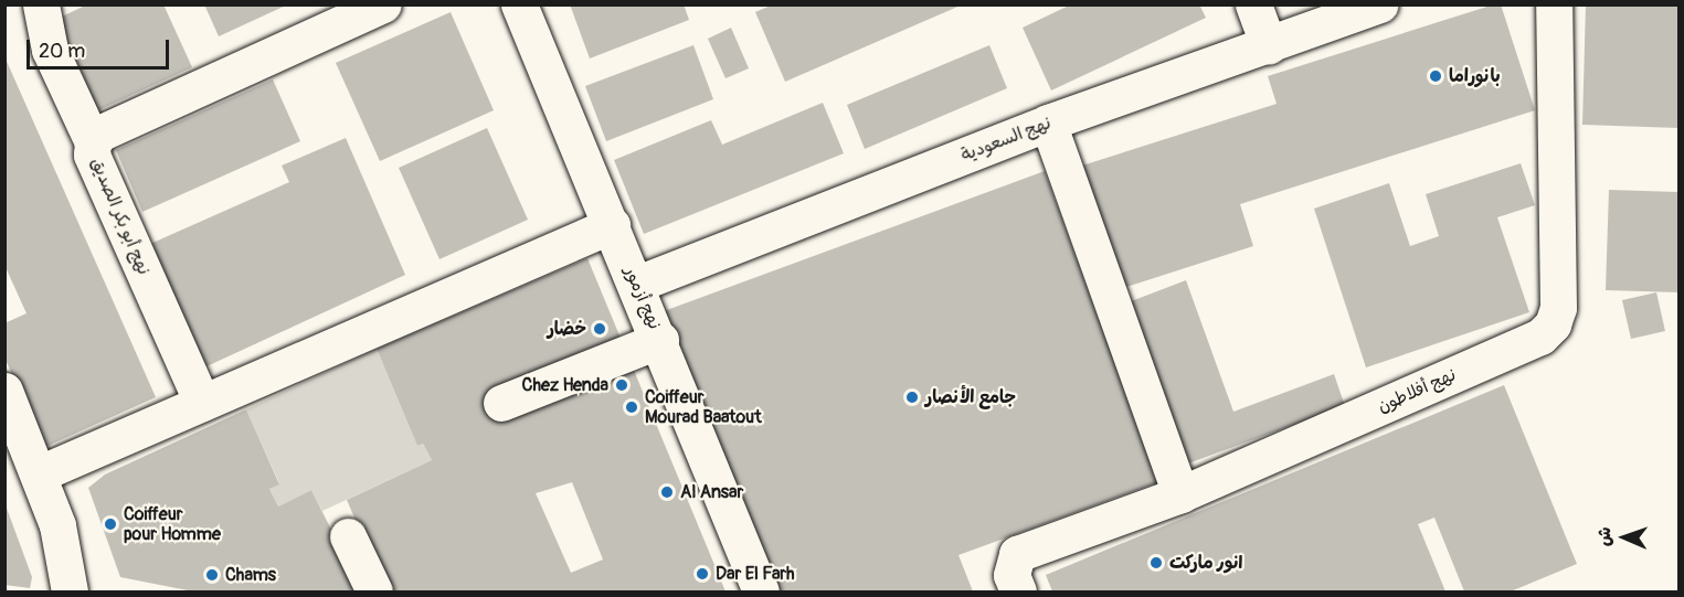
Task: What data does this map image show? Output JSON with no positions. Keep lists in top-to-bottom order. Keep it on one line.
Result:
{"streets":{"street":["نهج السعودية","نهج أبو بكر الصديق","نهج أزمور","نهج أفلاطون"]},"crossings":[["نهج السعودية","نهج أزمور"]],"places":["بانوراما","خضار","Chez Henda","جامع الأنصار","Coiffeur Mourad Baatout","Al Ansar","Coiffeur pour Homme","انور ماركت","Dar El Farh","Chams"],"scale_bar":"20 m","north":"left"}
